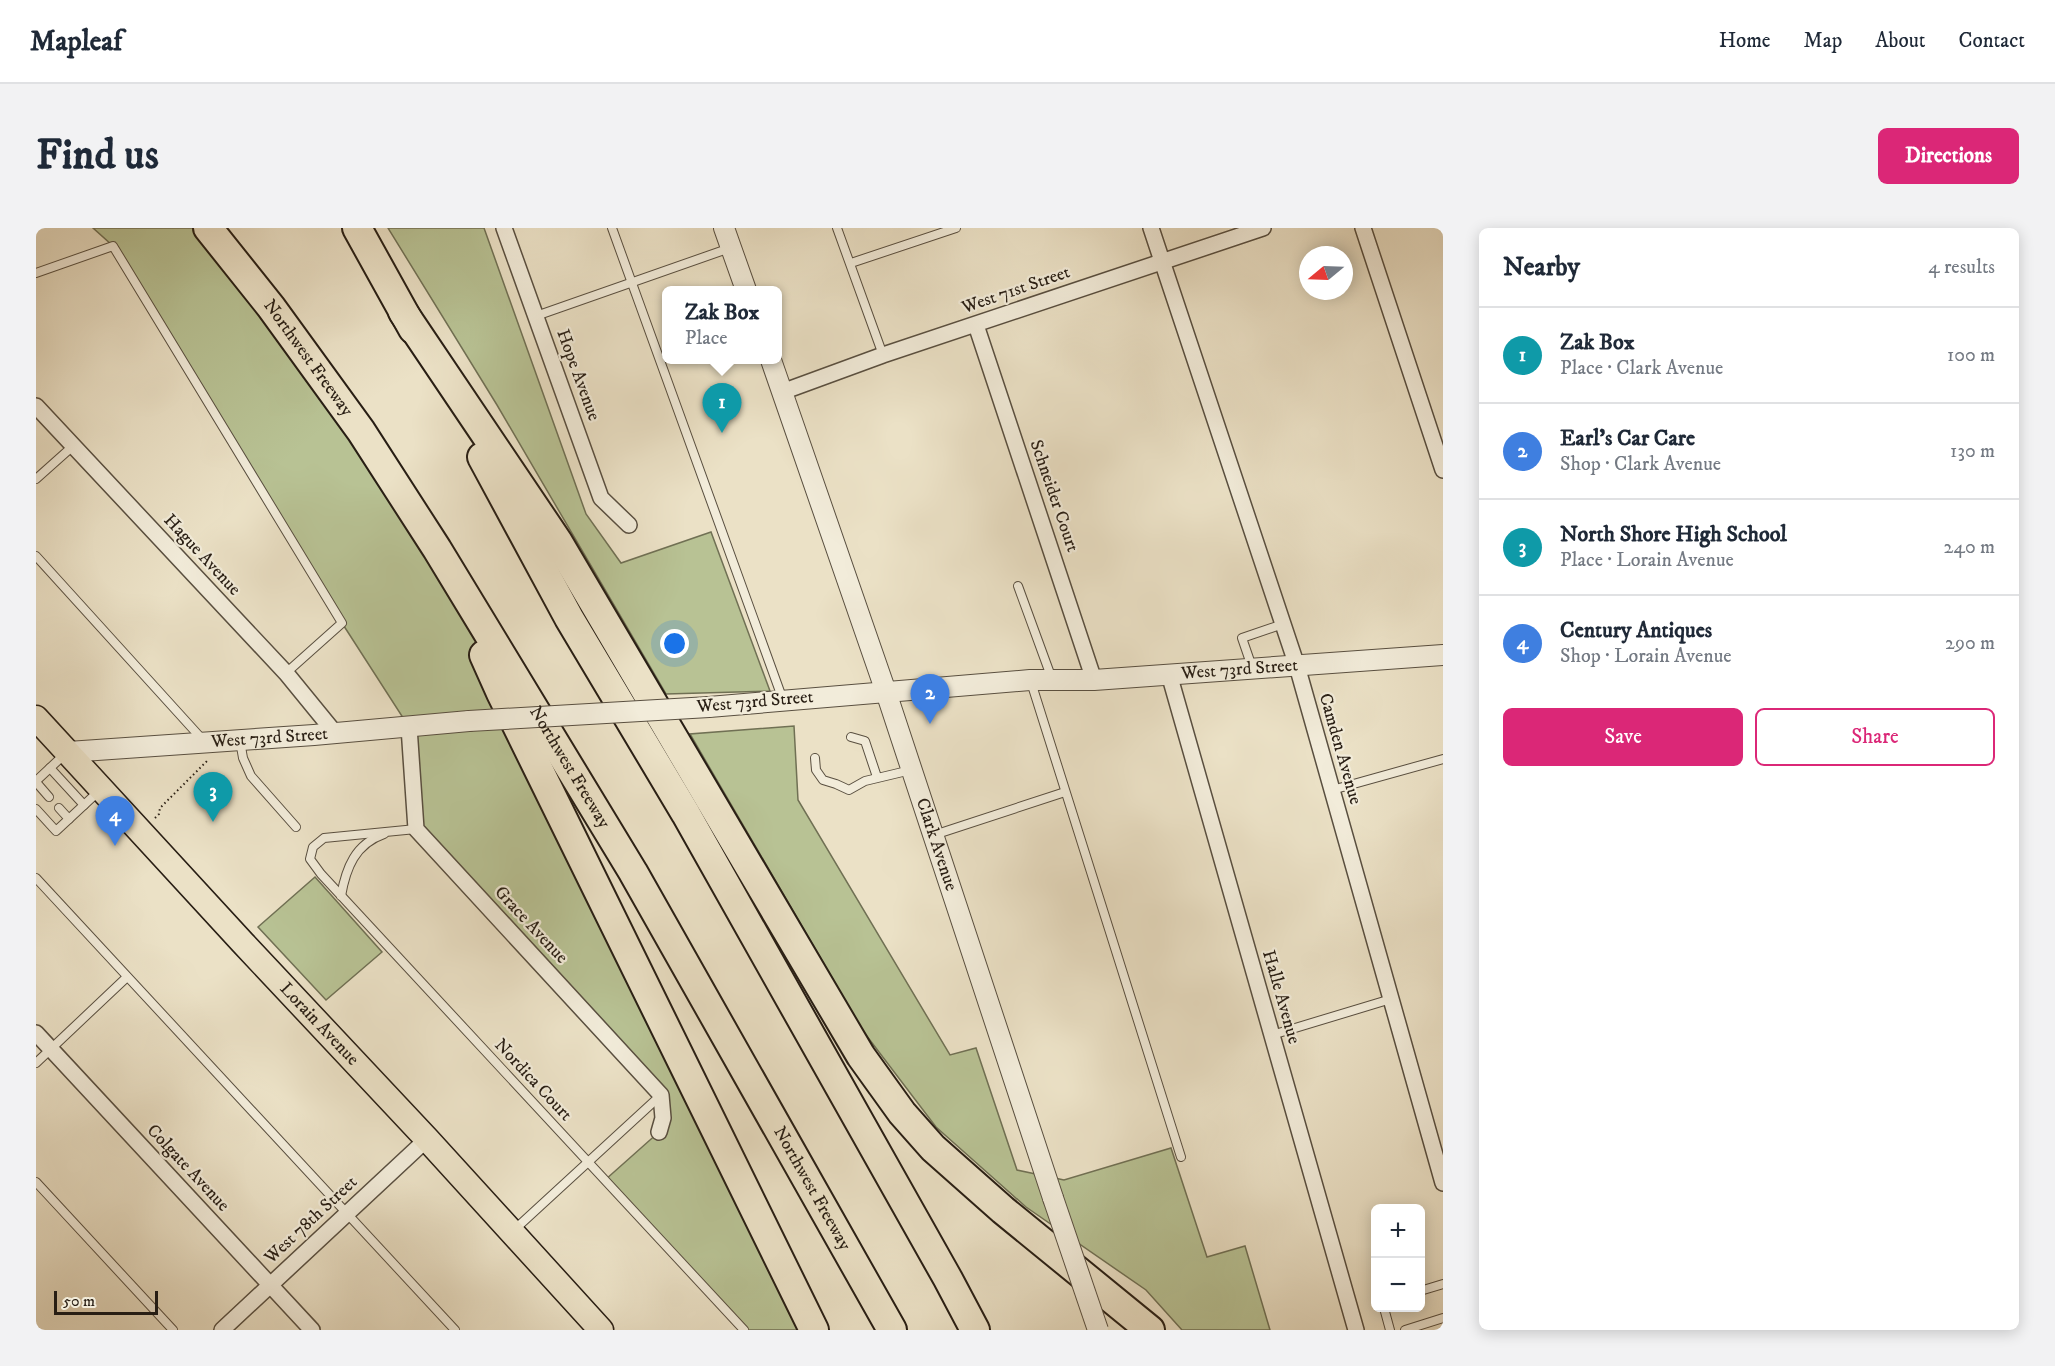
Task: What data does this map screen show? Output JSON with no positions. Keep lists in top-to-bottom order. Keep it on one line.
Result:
{"streets":{"highway":["Northwest Freeway"],"main road":["Lorain Avenue"],"street":["West 71st Street","Hope Avenue","Schneider Court","Hague Avenue","West 73rd Street","Camden Avenue","Clark Avenue","Grace Avenue","Halle Avenue","Colgate Avenue","West 78th Street"],"lane":["Nordica Court"]},"crossings":[["West 71st Street","Schneider Court"],["West 71st Street","Camden Avenue"],["West 71st Street","Clark Avenue"],["Schneider Court","West 73rd Street"],["Hague Avenue","West 73rd Street"],["West 73rd Street","Camden Avenue"],["West 73rd Street","Clark Avenue"],["West 73rd Street","Halle Avenue"],["West 73rd Street","Lorain Avenue"],["Lorain Avenue","West 78th Street"],["Colgate Avenue","West 78th Street"]],"scale_bar":"50 m","north":"left","page":{"header":"Mapleaf","nav":["Home","Map","About","Contact"],"buttons":["Directions",["Save","Share"]],"title":"Find us","heading":["Nearby","4 results"],"popup":["Zak Box","Place"],"list":[{"mark":"1","name":"Zak Box","note":"Place · Clark Avenue","value":"100 m"},{"mark":"2","name":"Earl's Car Care","note":"Shop · Clark Avenue","value":"130 m"},{"mark":"3","name":"North Shore High School","note":"Place · Lorain Avenue","value":"240 m"},{"mark":"4","name":"Century Antiques","note":"Shop · Lorain Avenue","value":"290 m"}],"pins":["1","2","3","4"],"map_buttons":["+","−"],"scale":"50 m"}}
